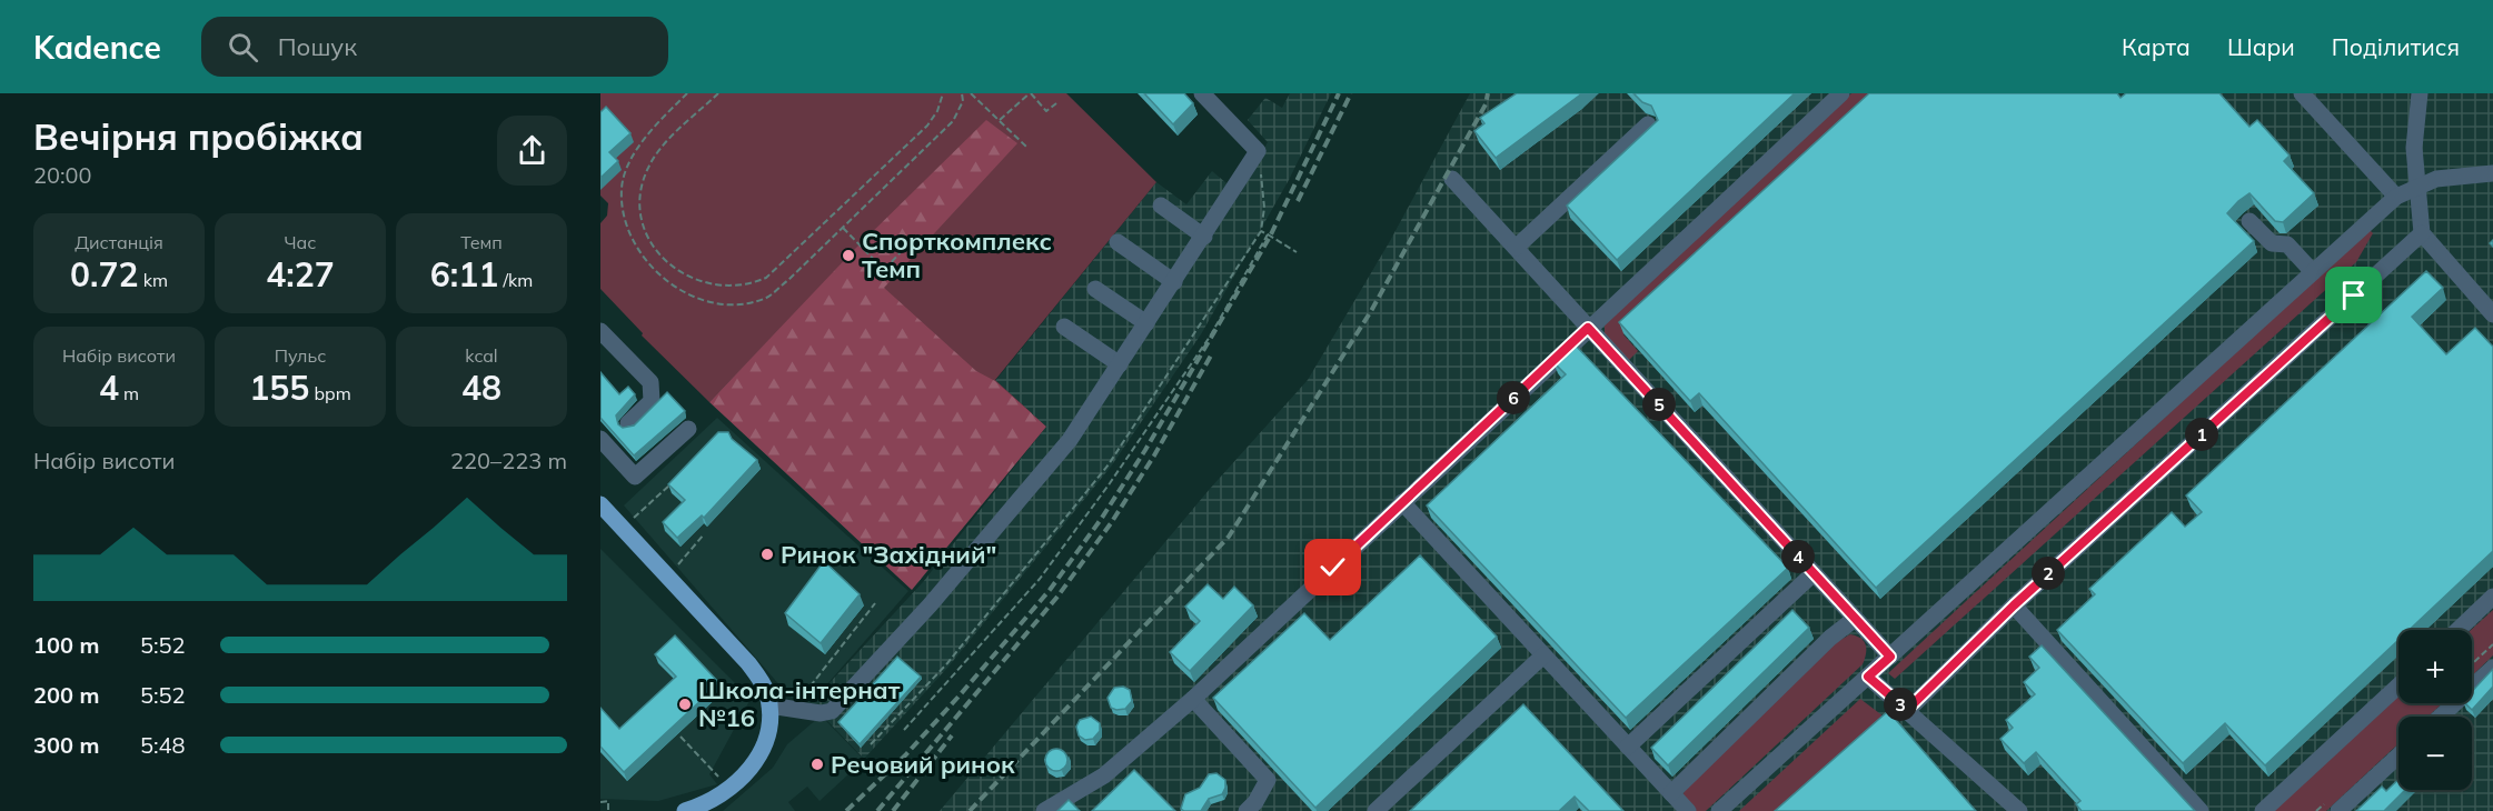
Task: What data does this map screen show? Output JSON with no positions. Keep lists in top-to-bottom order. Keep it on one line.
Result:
{"places":["Спорткомплекс Темп","Ринок \"Західний\"","Школа-інтернат №16","Речовий ринок"],"page":{"header":"Kadence","search":"Пошук","nav":["Карта","Шари","Поділитися"],"heading":["Вечірня пробіжка","20:00"],"stats":[["Дистанція","0.72 km"],["Час","4:27"],["Темп","6:11 /km"],["Набір висоти","4 m"],["Пульс","155 bpm"],["kcal","48"]],"pins":["6","5","1","4","2","3"],"chart":["Набір висоти","220–223 m"],"list":[{"name":"100 m","note":"5:52"},{"name":"200 m","note":"5:52"},{"name":"300 m","note":"5:48"}],"map_buttons":["+","−"]}}
